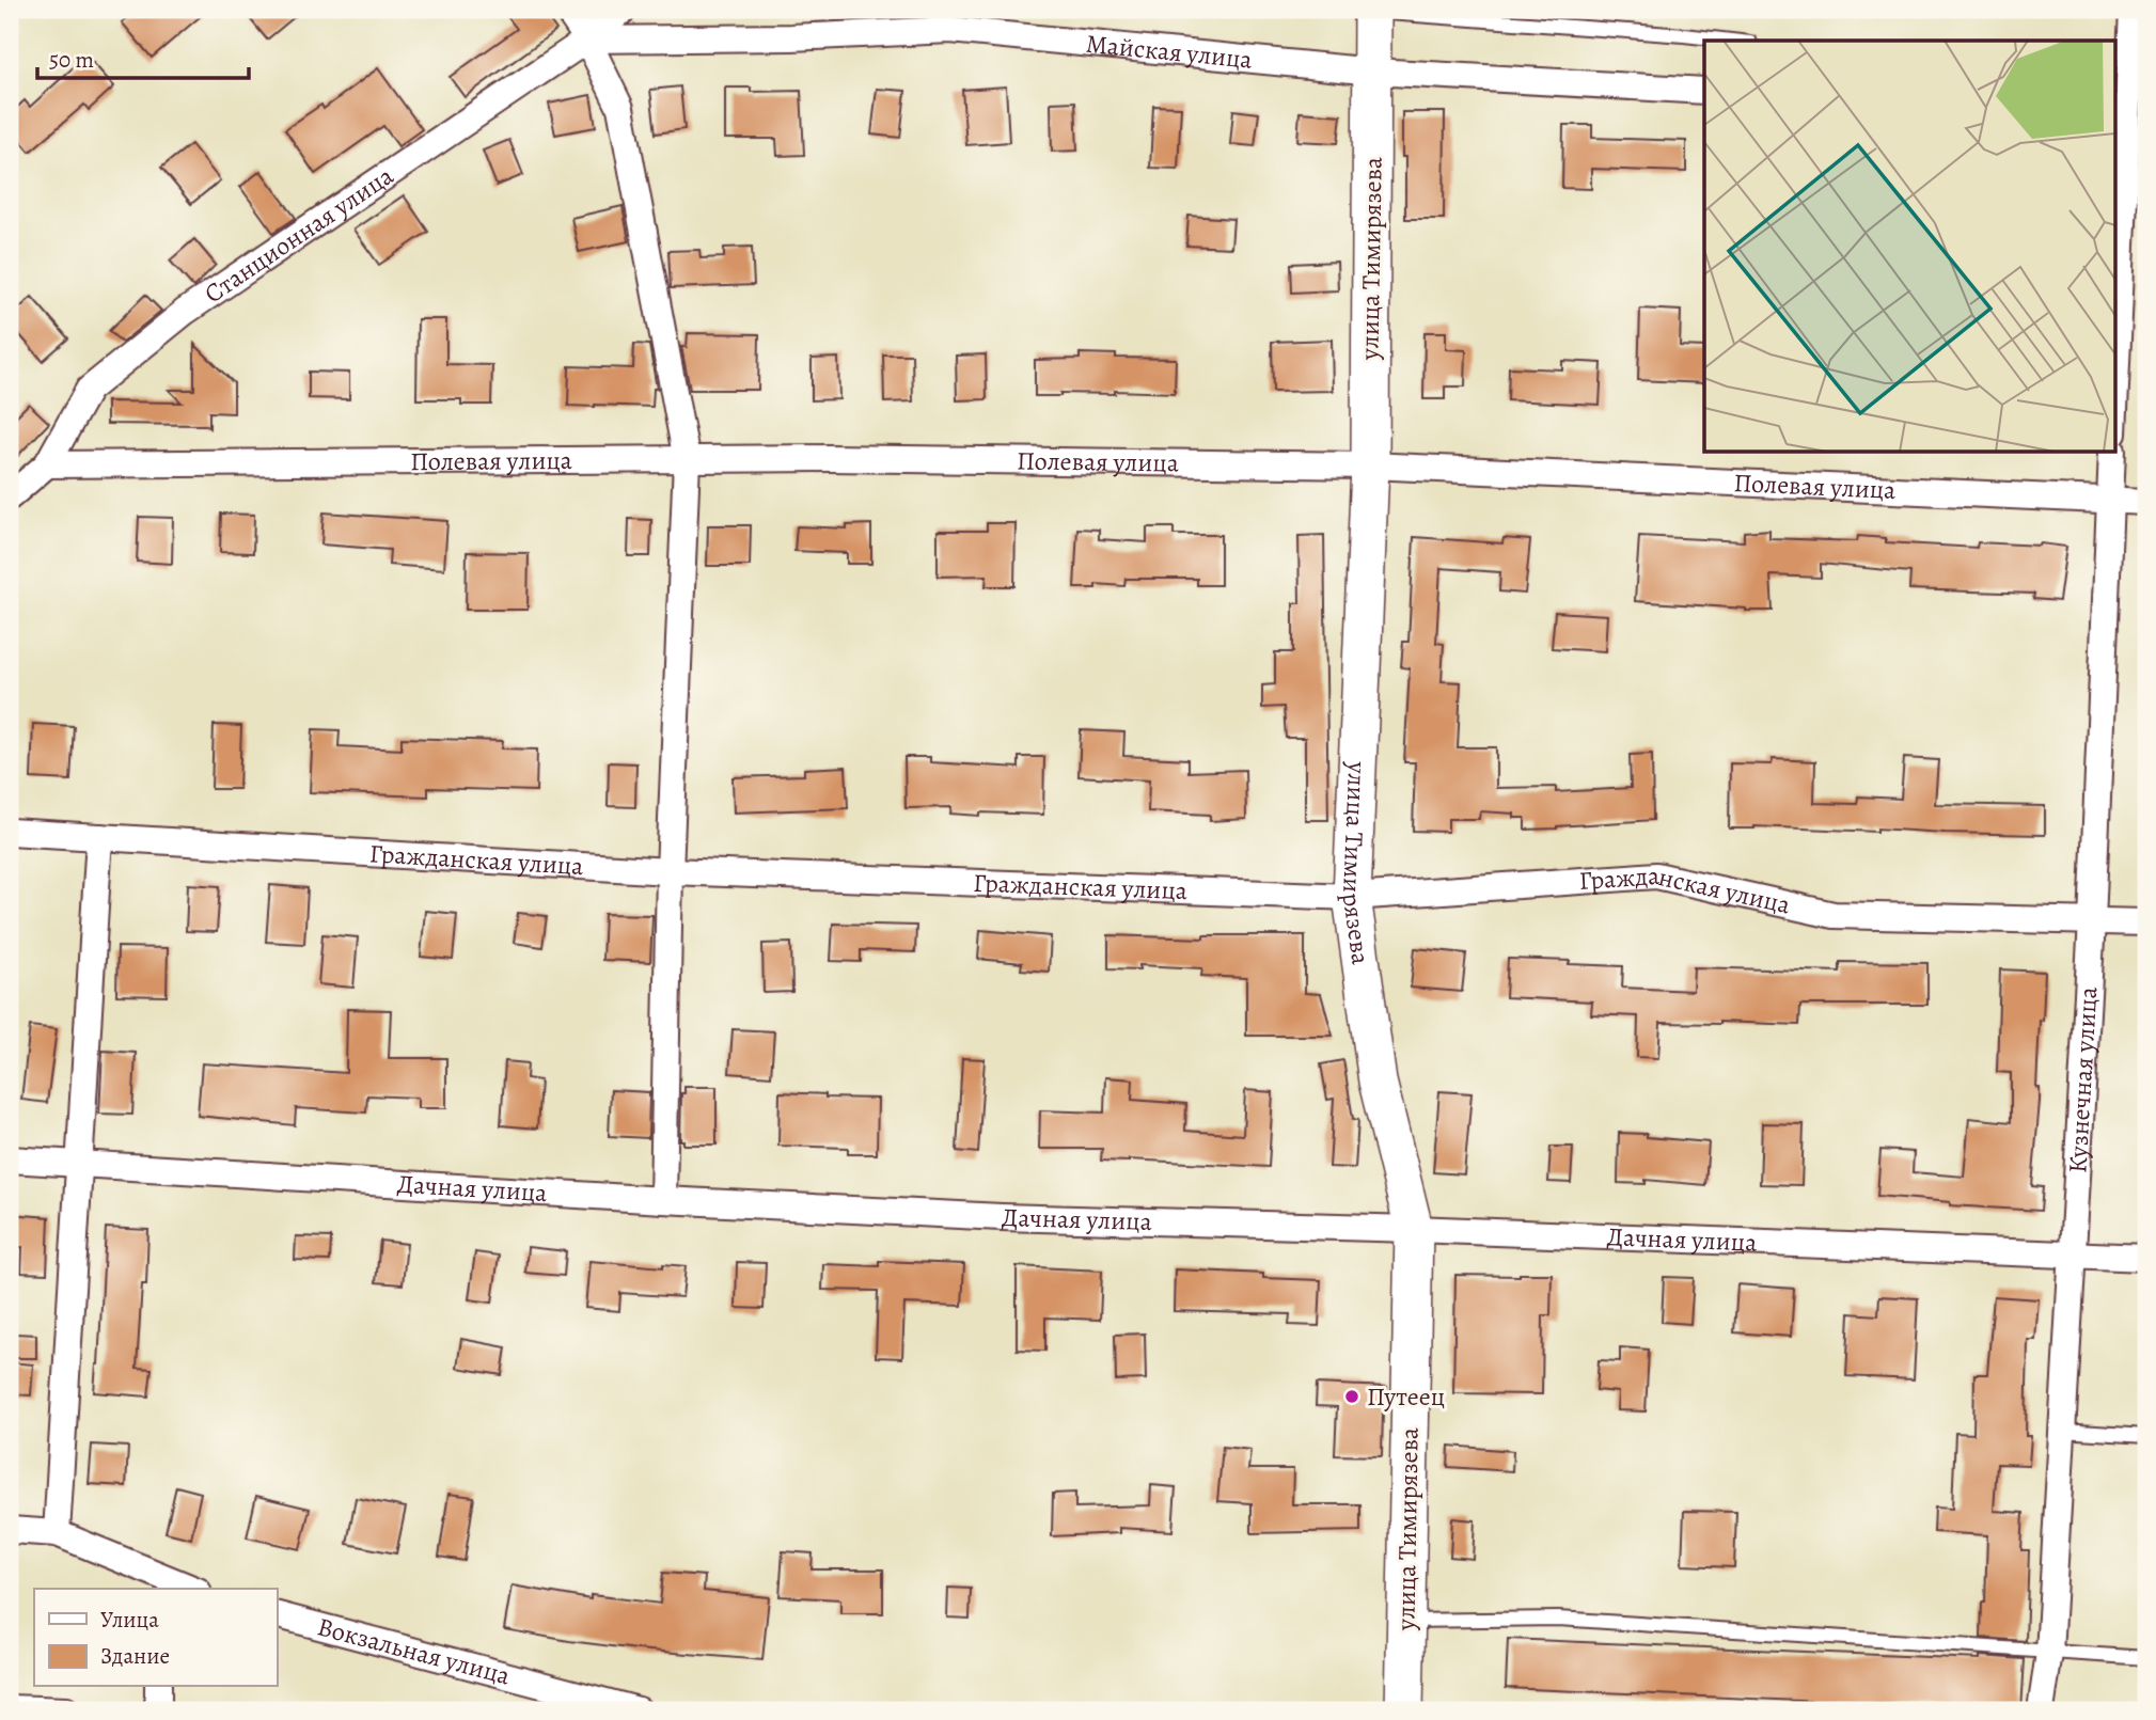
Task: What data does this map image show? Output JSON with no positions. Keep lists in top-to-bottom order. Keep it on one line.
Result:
{"streets":{"main road":["улица Тимирязева"],"street":["Майская улица","Станционная улица","Полевая улица","Гражданская улица","Кузнечная улица","Дачная улица","Вокзальная улица"]},"crossings":[["Майская улица","Станционная улица"],["Майская улица","улица Тимирязева"],["Станционная улица","Полевая улица"],["улица Тимирязева","Полевая улица"],["улица Тимирязева","Гражданская улица"],["улица Тимирязева","Дачная улица"],["Полевая улица","Кузнечная улица"],["Гражданская улица","Кузнечная улица"],["Кузнечная улица","Дачная улица"]],"places":["Путеец"],"legend":["Улица","Здание"],"scale_bar":"50 m"}
